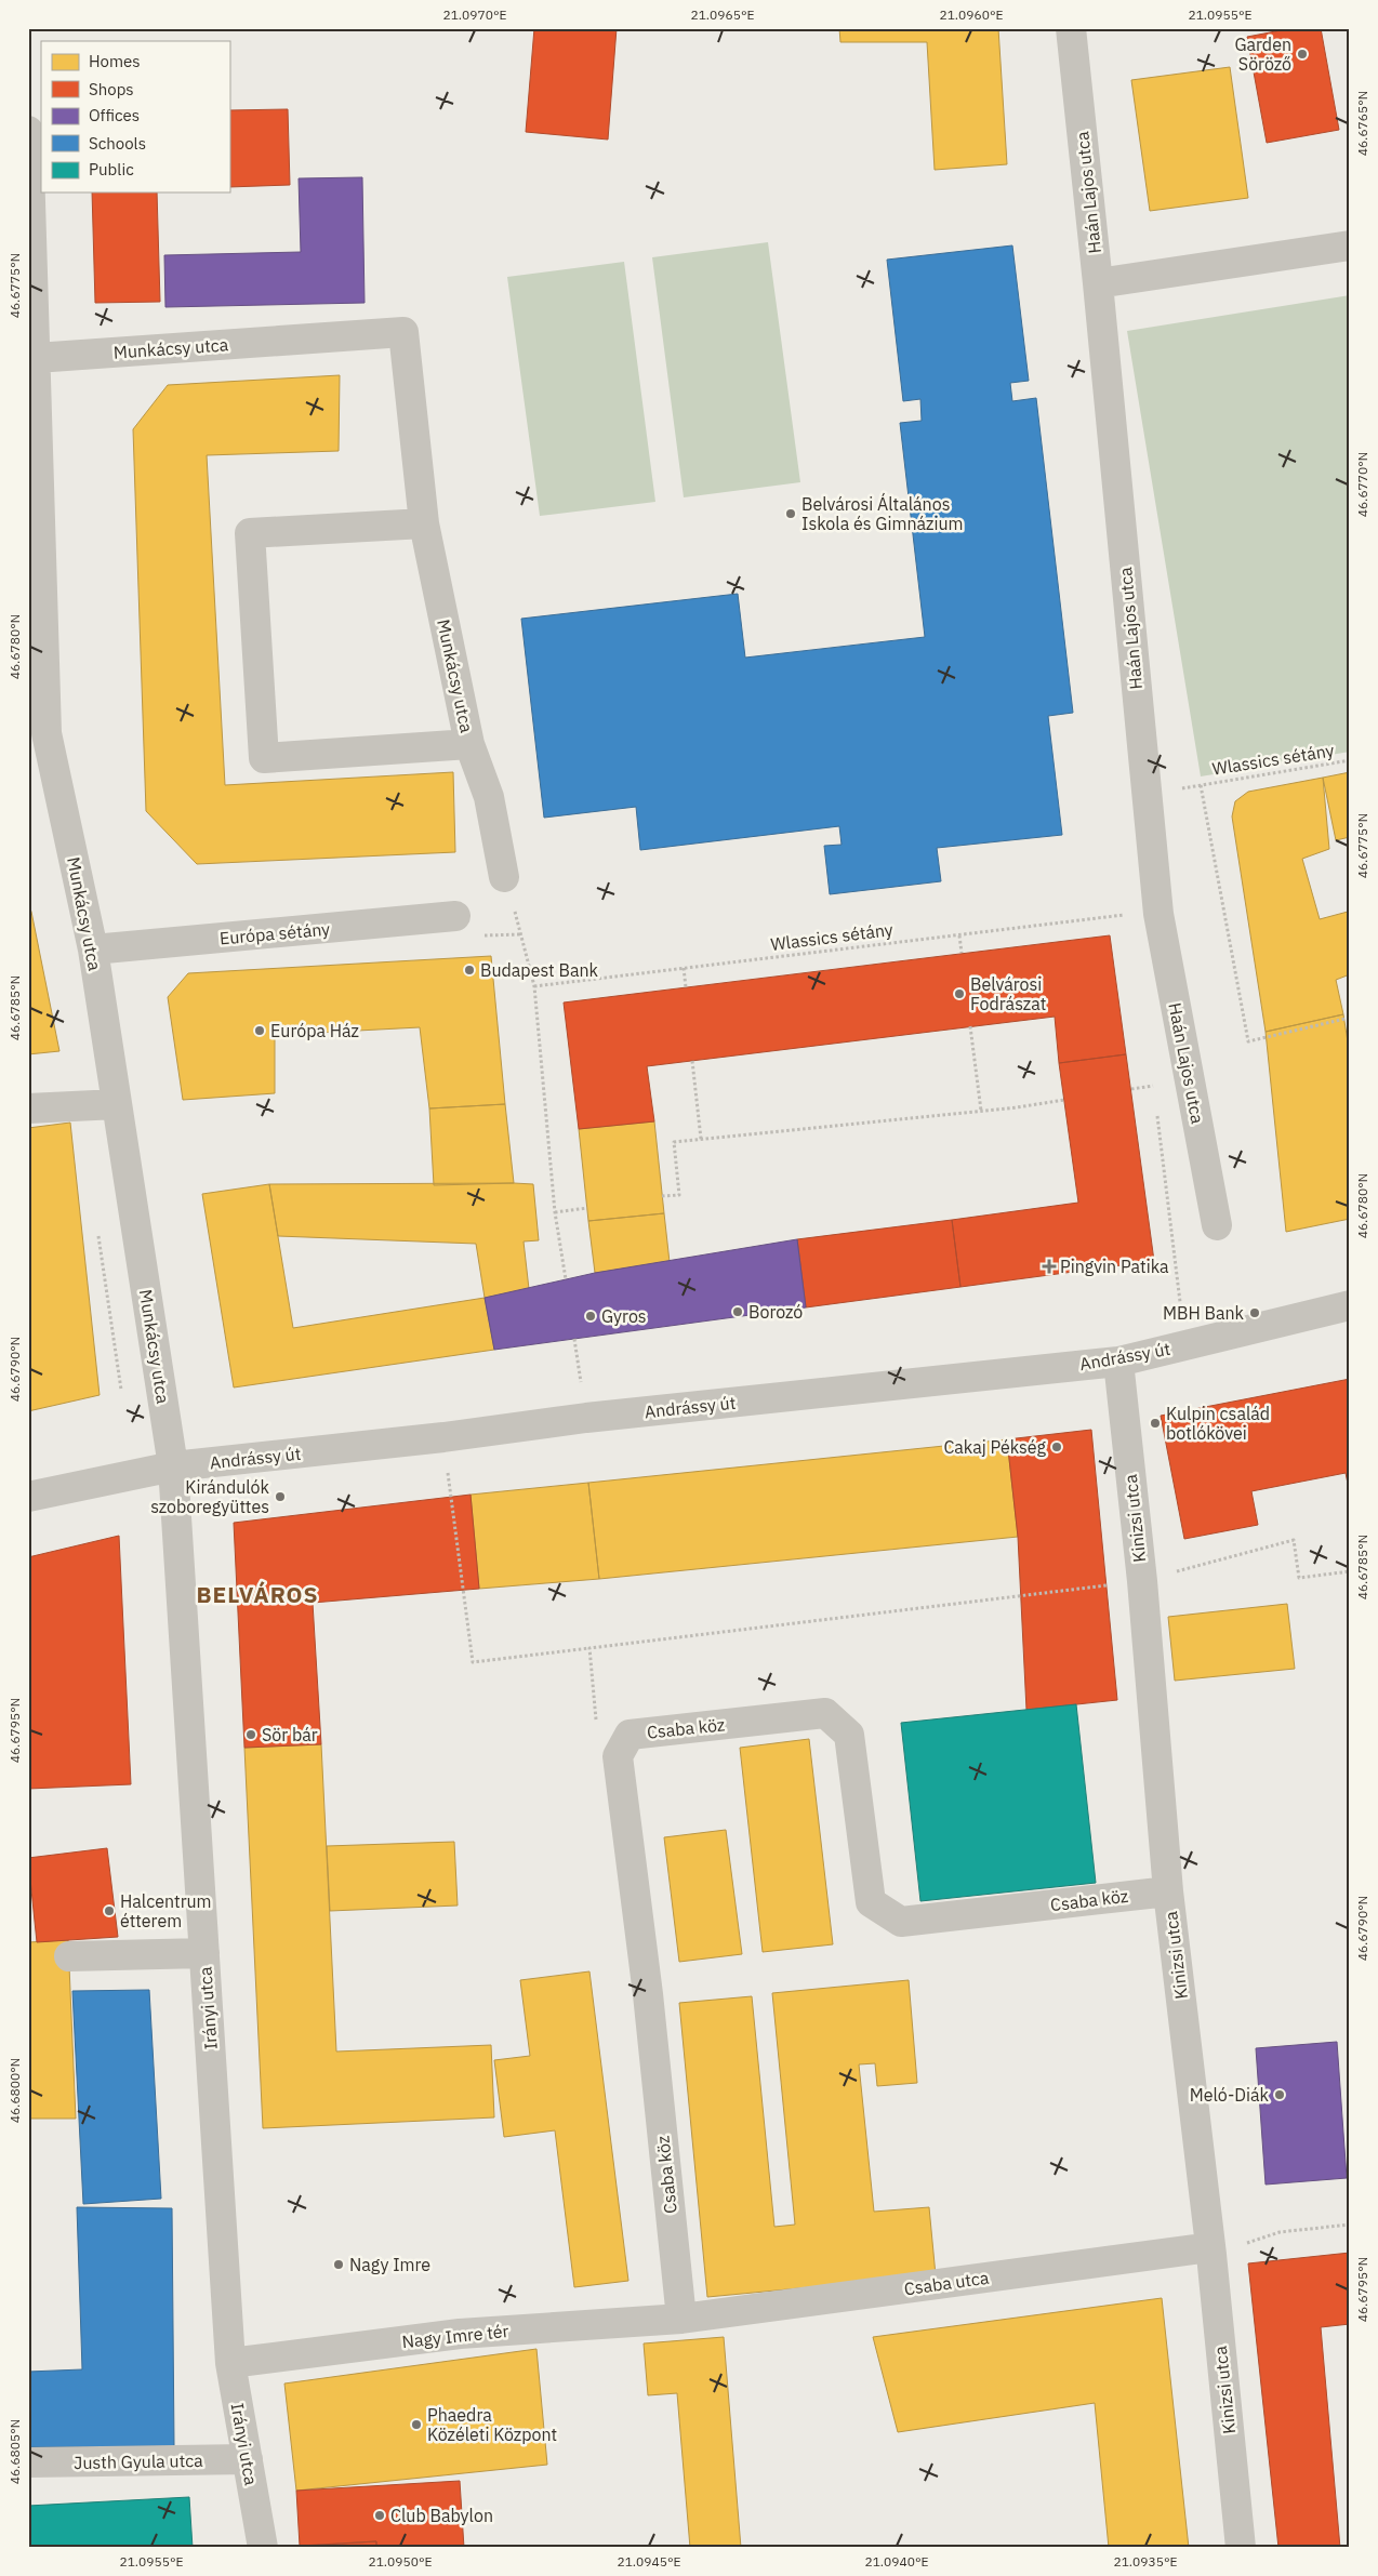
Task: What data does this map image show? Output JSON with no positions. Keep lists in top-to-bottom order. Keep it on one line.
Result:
{"streets":{"street":["Haán Lajos utca","Munkácsy utca","Európa sétány","Andrássy út","Kinizsi utca","Csaba köz","Irányi utca","Csaba utca","Nagy Imre tér","Justh Gyula utca"],"path":["Wlassics sétány"]},"crossings":[["Munkácsy utca","Európa sétány"],["Munkácsy utca","Andrássy út"],["Munkácsy utca","Irányi utca"],["Andrássy út","Kinizsi utca"],["Andrássy út","Irányi utca"],["Kinizsi utca","Csaba köz"],["Kinizsi utca","Csaba utca"],["Csaba köz","Csaba utca"],["Csaba köz","Nagy Imre tér"],["Irányi utca","Nagy Imre tér"],["Irányi utca","Justh Gyula utca"],["Csaba utca","Nagy Imre tér"]],"districts":["BELVÁROS"],"places":{"other":["Garden Söröző","Belvárosi Általános Iskola és Gimnázium","Budapest Bank","Belvárosi Fodrászat","Európa Ház","Borozó","MBH Bank","Gyros","Kulpin család botlókövei","Cakaj Pékség","Kirándulók szoboregyüttes","Sör bár","Halcentrum étterem","Meló-Diák","Nagy Imre","Phaedra Közéleti Központ","Club Babylon"],"health":["Pingvin Patika"]},"legend":["Homes","Shops","Offices","Schools","Public"],"coordinates":["21.0970°E","21.0965°E","21.0960°E","21.0955°E","46.6765°N","46.6775°N","46.6770°N","46.6780°N","46.6785°N","46.6790°N","46.6795°N","46.6800°N","46.6805°N","21.0950°E","21.0945°E","21.0940°E","21.0935°E"]}
